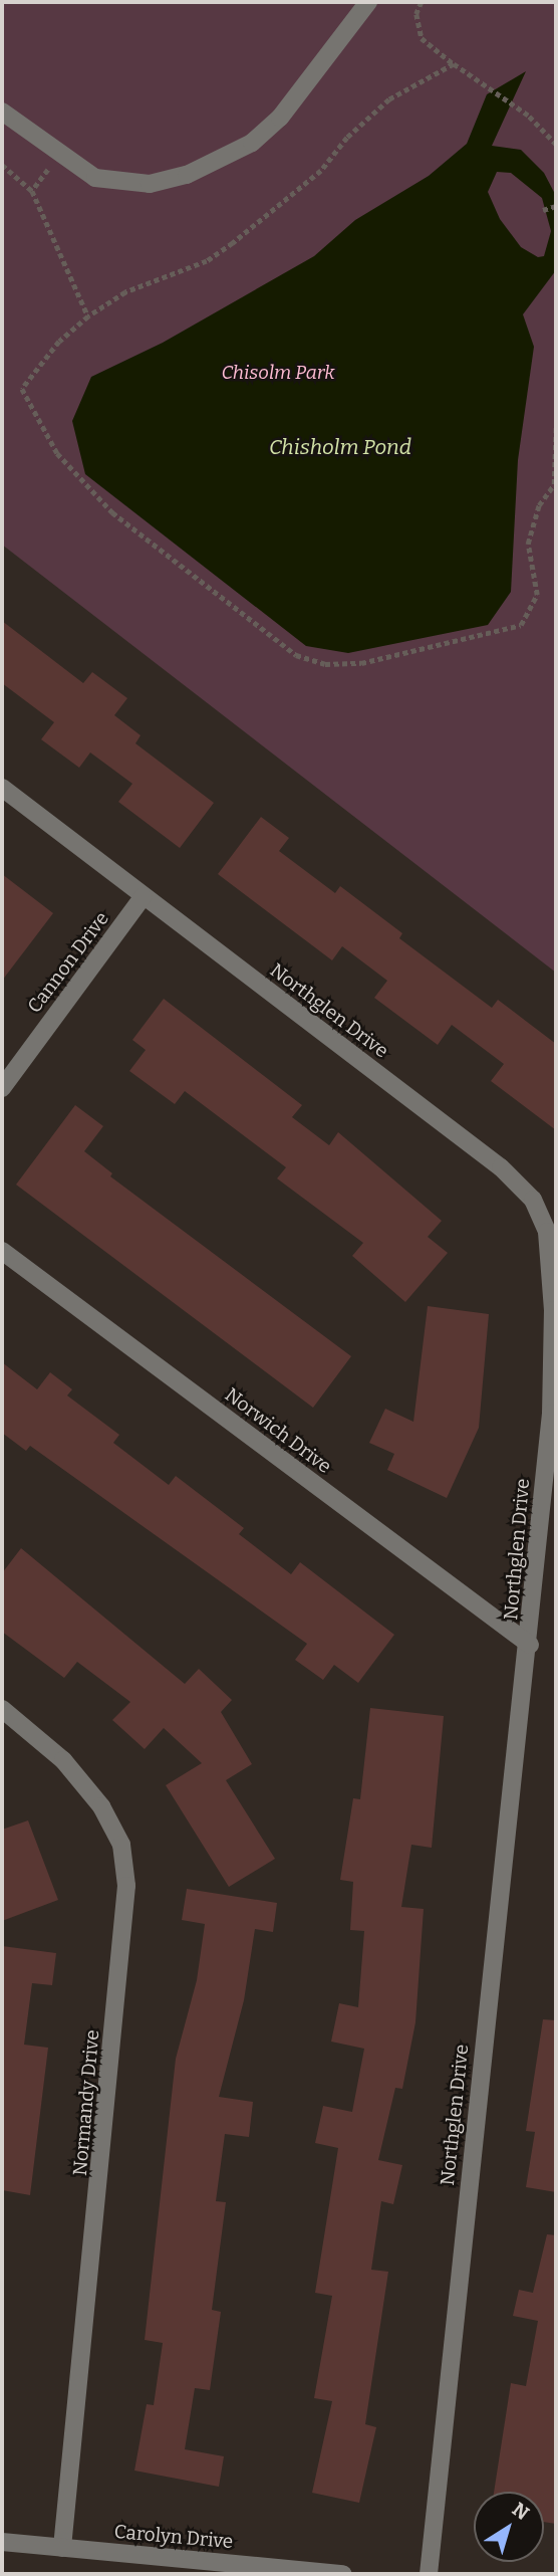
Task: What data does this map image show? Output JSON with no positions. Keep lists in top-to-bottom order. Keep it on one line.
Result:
{"streets":{"street":["Cannon Drive","Northglen Drive","Norwich Drive","Normandy Drive","Carolyn Drive"]},"crossings":[["Cannon Drive","Northglen Drive"],["Northglen Drive","Norwich Drive"],["Normandy Drive","Carolyn Drive"]],"water":["Chisholm Pond"],"parks":["Chisolm Park"],"north":"top right"}
